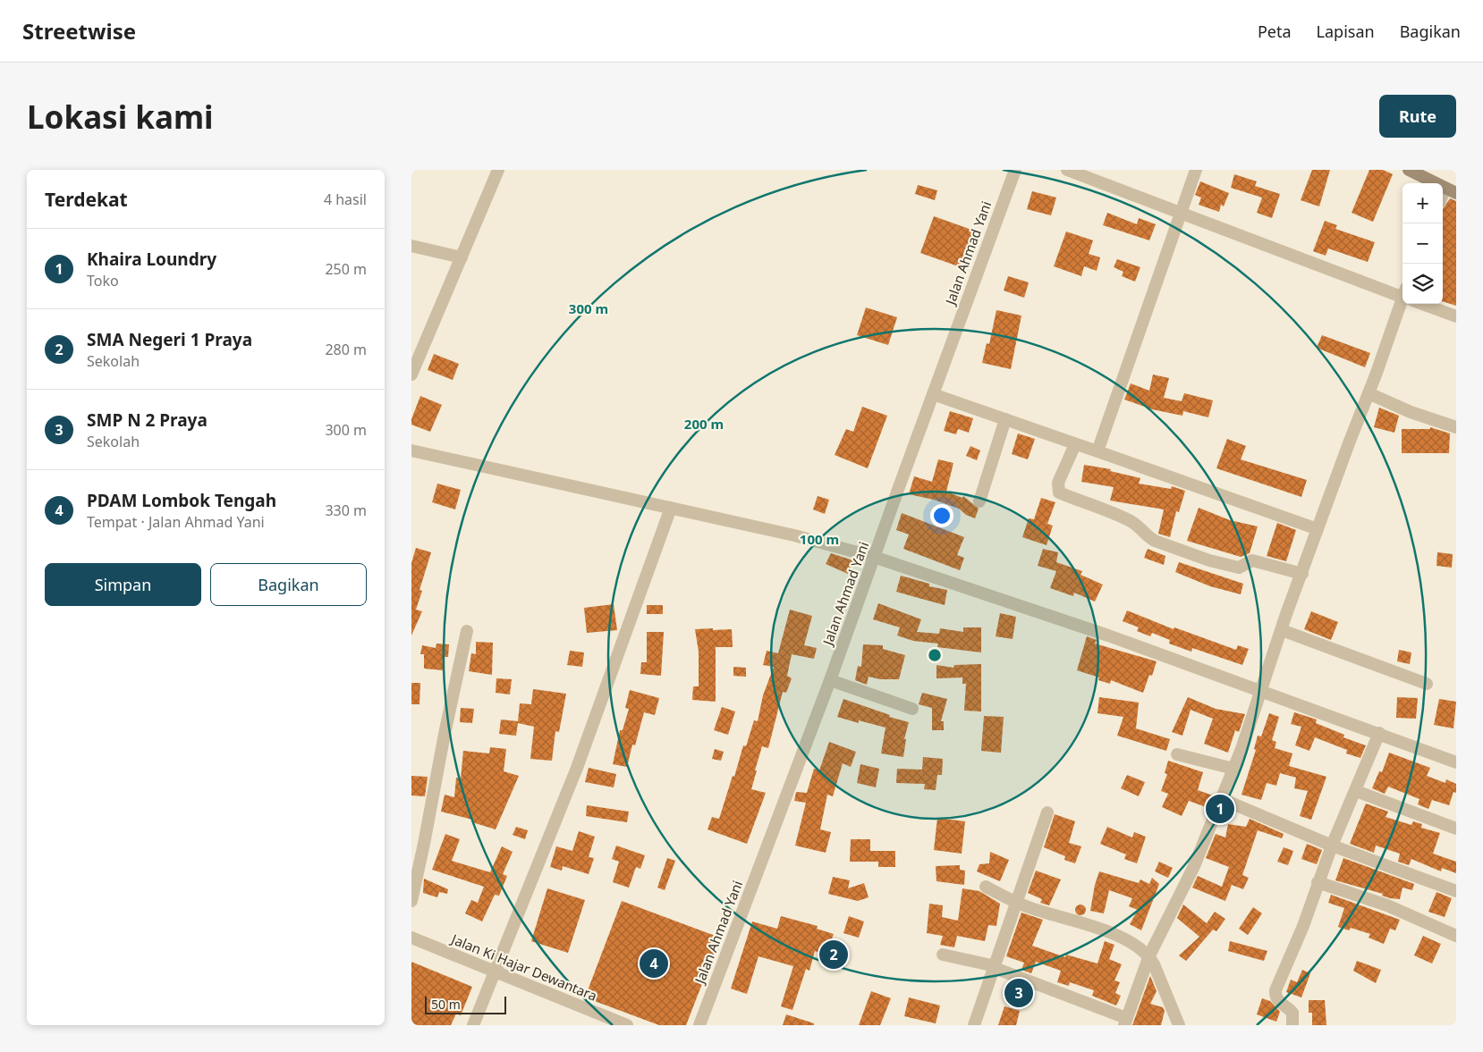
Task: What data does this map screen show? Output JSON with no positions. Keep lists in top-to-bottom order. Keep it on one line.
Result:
{"streets":{"street":["Jalan Ahmad Yani","Jalan Ki Hajar Dewantara"]},"scale_bar":"50 m","page":{"header":"Streetwise","nav":["Peta","Lapisan","Bagikan"],"buttons":["Rute",["Simpan","Bagikan"]],"title":"Lokasi kami","heading":["Terdekat","4 hasil"],"map_buttons":["+","−"],"list":[{"mark":"1","name":"Khaira Loundry","note":"Toko","value":"250 m"},{"mark":"2","name":"SMA Negeri 1 Praya","note":"Sekolah","value":"280 m"},{"mark":"3","name":"SMP N 2 Praya","note":"Sekolah","value":"300 m"},{"mark":"4","name":"PDAM Lombok Tengah","note":"Tempat · Jalan Ahmad Yani","value":"330 m"}],"pins":["1","2","4","3"],"scale":"50 m"},"rings":["300 m","200 m","100 m"]}
